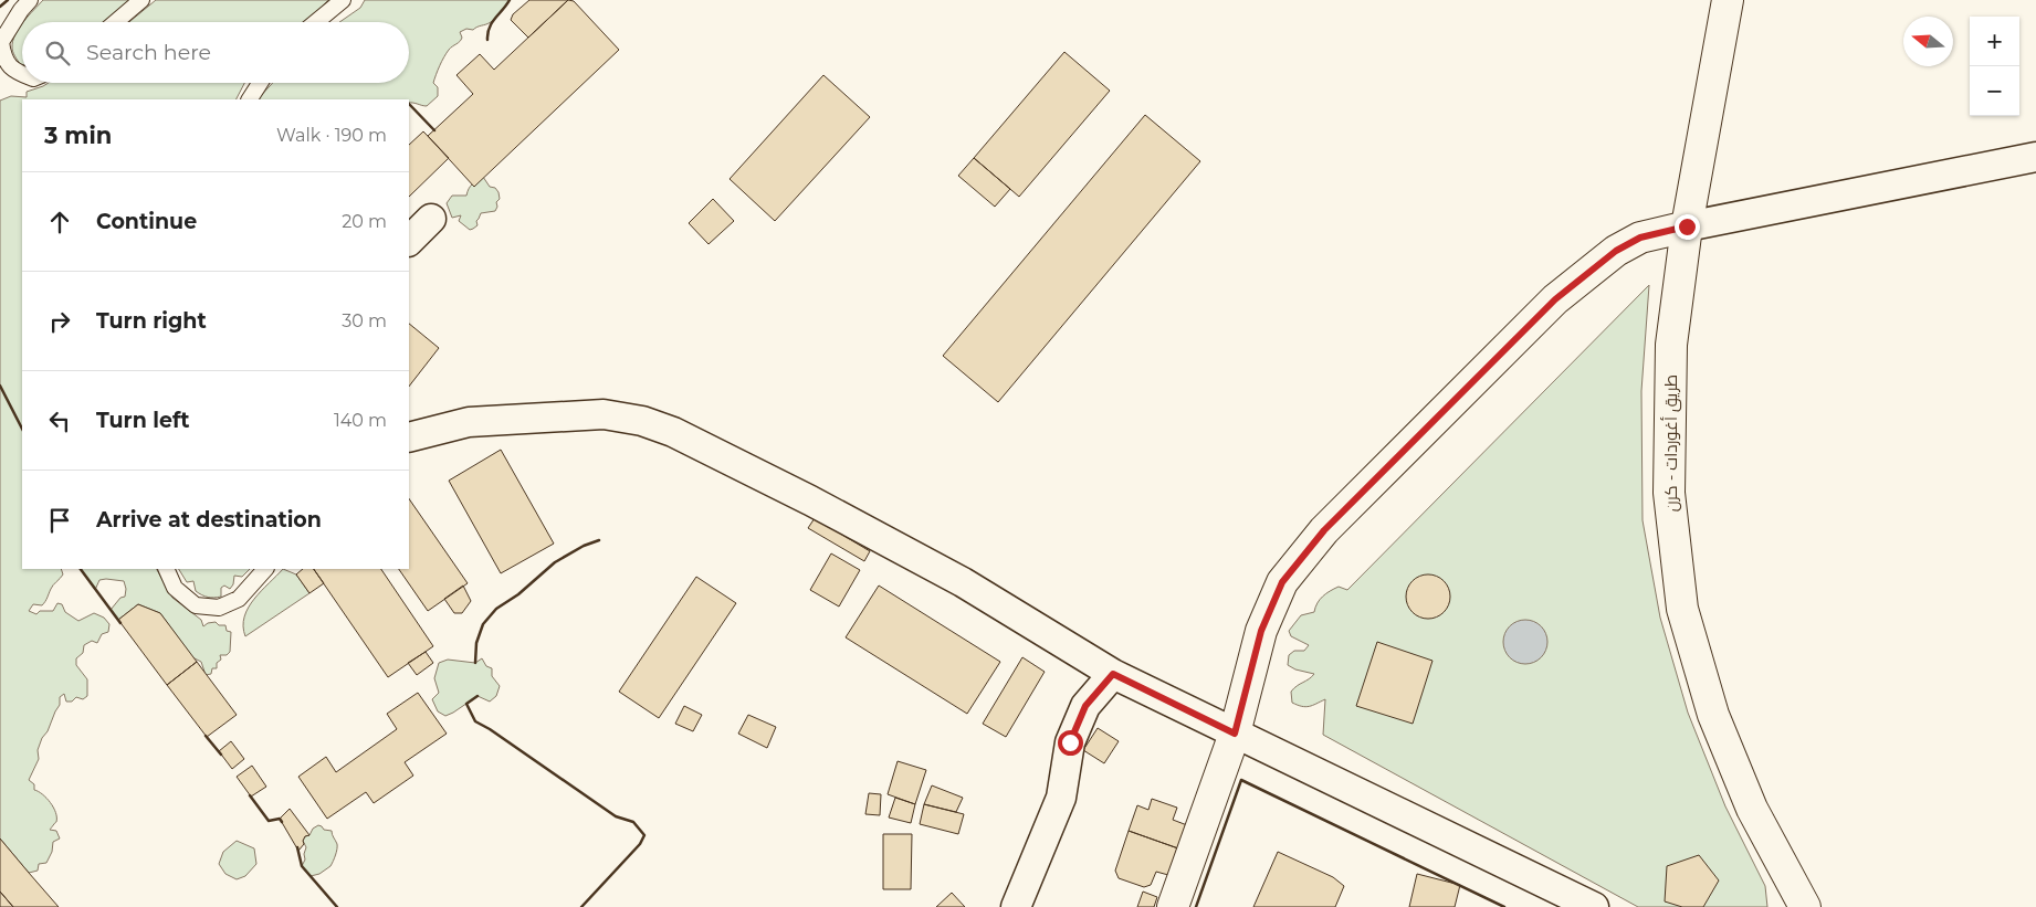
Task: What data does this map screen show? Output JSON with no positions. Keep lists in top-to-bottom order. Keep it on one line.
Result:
{"streets":{"main road":["طريق أغوردات - كرن"]},"north":"left","page":{"map_buttons":["+","−"],"search":"Search here","heading":["3 min","Walk · 190 m"],"list":[["Continue","20 m"],["Turn right","30 m"],["Turn left","140 m"],"Arrive at destination"]}}
